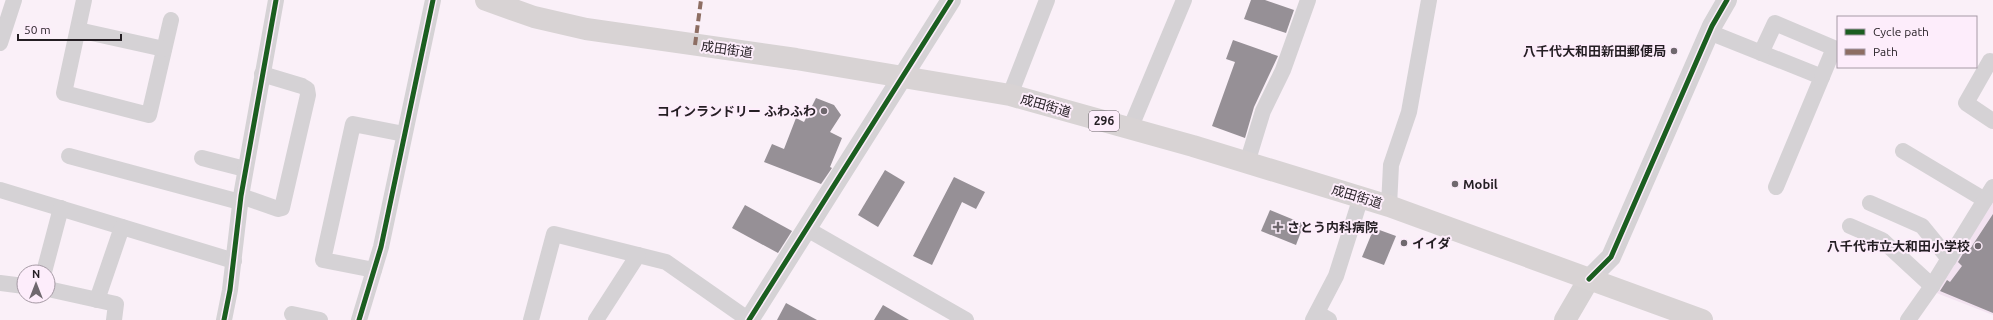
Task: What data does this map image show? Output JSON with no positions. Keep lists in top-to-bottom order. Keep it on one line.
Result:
{"streets":{"highway":["成田街道","296"]},"places":{"other":["八千代大和田新田郵便局","コインランドリー ふわふわ","Mobil","イイダ","八千代市立大和田小学校"],"health":["さとう内科病院"]},"legend":["Cycle path","Path"],"scale_bar":"50 m","north":"top"}
